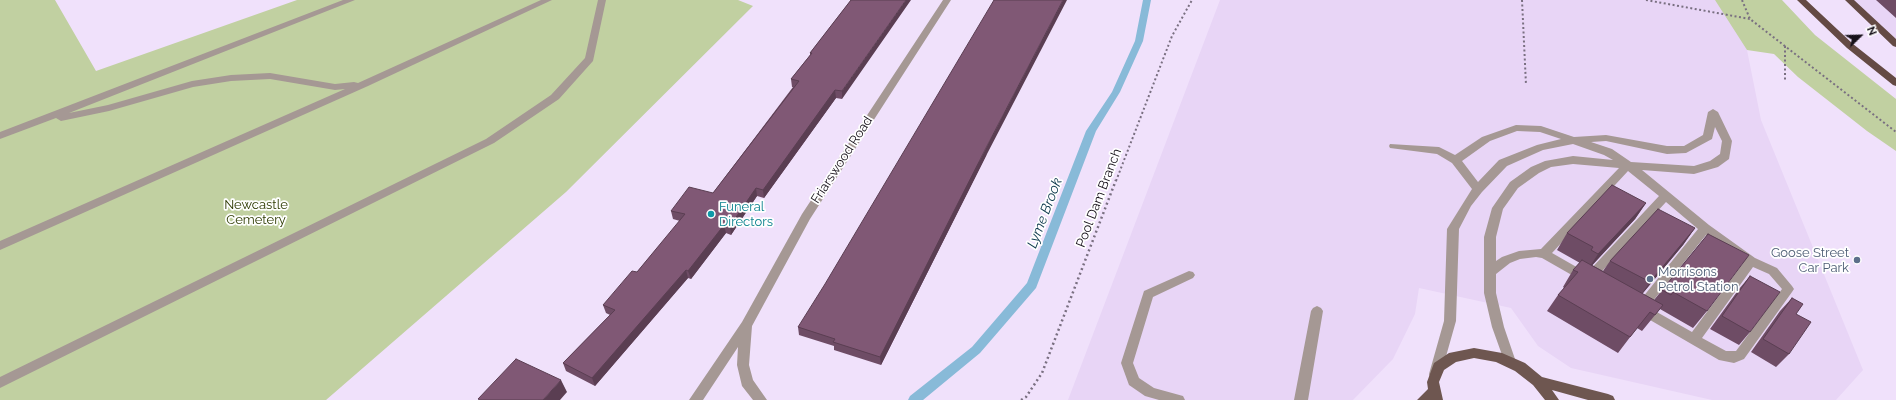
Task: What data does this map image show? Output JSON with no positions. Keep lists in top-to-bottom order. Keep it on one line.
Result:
{"streets":{"street":["Friarswood Road"],"path":["Pool Dam Branch"]},"water":["Lyme Brook"],"parks":["Newcastle Cemetery"],"places":["Funeral Directors","Goose Street Car Park","Morrisons Petrol Station"],"north":"top right"}
